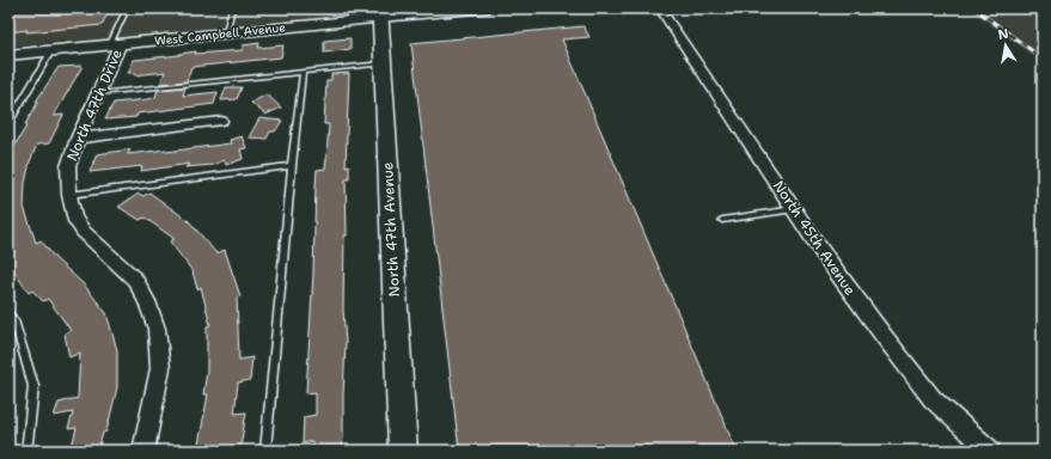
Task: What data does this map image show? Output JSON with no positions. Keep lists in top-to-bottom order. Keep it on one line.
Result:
{"streets":{"street":["West Campbell Avenue","North 47th Drive","North 47th Avenue","North 45th Avenue"]},"crossings":[["West Campbell Avenue","North 47th Drive"],["West Campbell Avenue","North 47th Avenue"]],"north":"top"}
